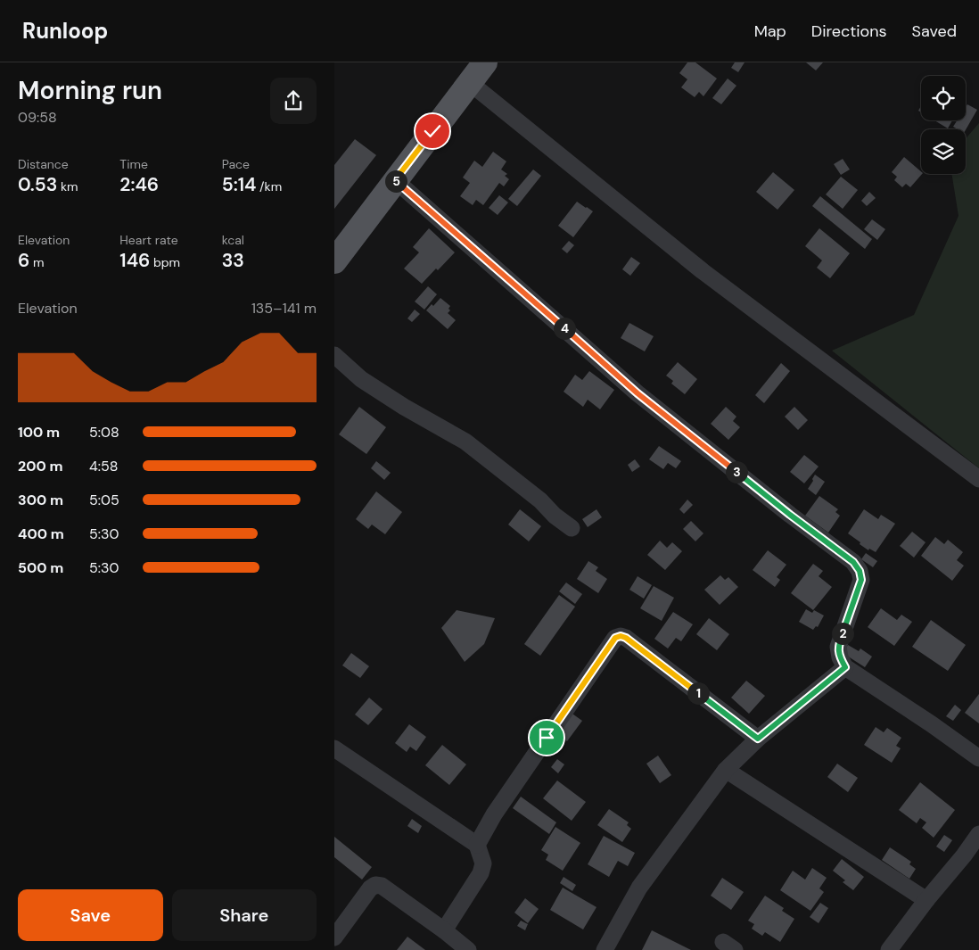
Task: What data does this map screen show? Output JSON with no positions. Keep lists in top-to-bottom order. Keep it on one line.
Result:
{"page":{"header":"Runloop","nav":["Map","Directions","Saved"],"heading":["Morning run","09:58"],"stats":[["Distance","0.53 km"],["Time","2:46"],["Pace","5:14 /km"],["Elevation","6 m"],["Heart rate","146 bpm"],["kcal","33"]],"pins":["5","4","3","2","1"],"chart":["Elevation","135–141 m"],"list":[{"name":"100 m","note":"5:08"},{"name":"200 m","note":"4:58"},{"name":"300 m","note":"5:05"},{"name":"400 m","note":"5:30"},{"name":"500 m","note":"5:30"}],"buttons":["Save","Share"]}}
